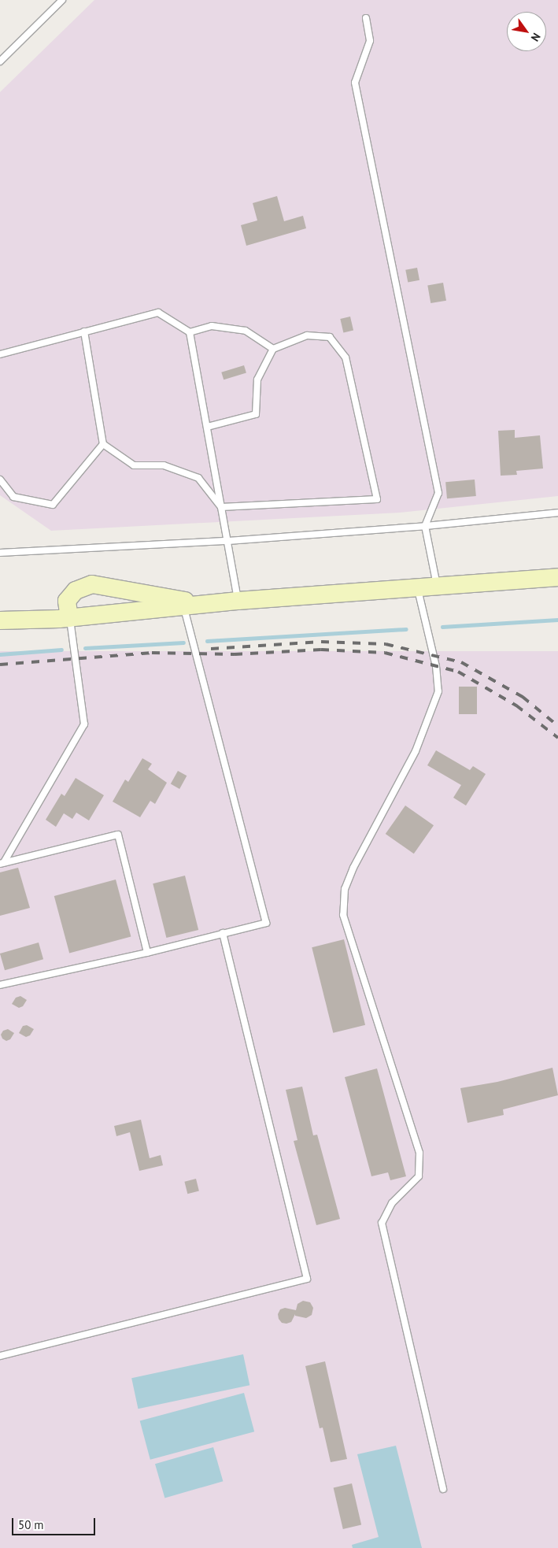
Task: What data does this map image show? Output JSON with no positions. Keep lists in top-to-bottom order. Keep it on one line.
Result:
{"scale_bar":"50 m","north":"bottom right"}
